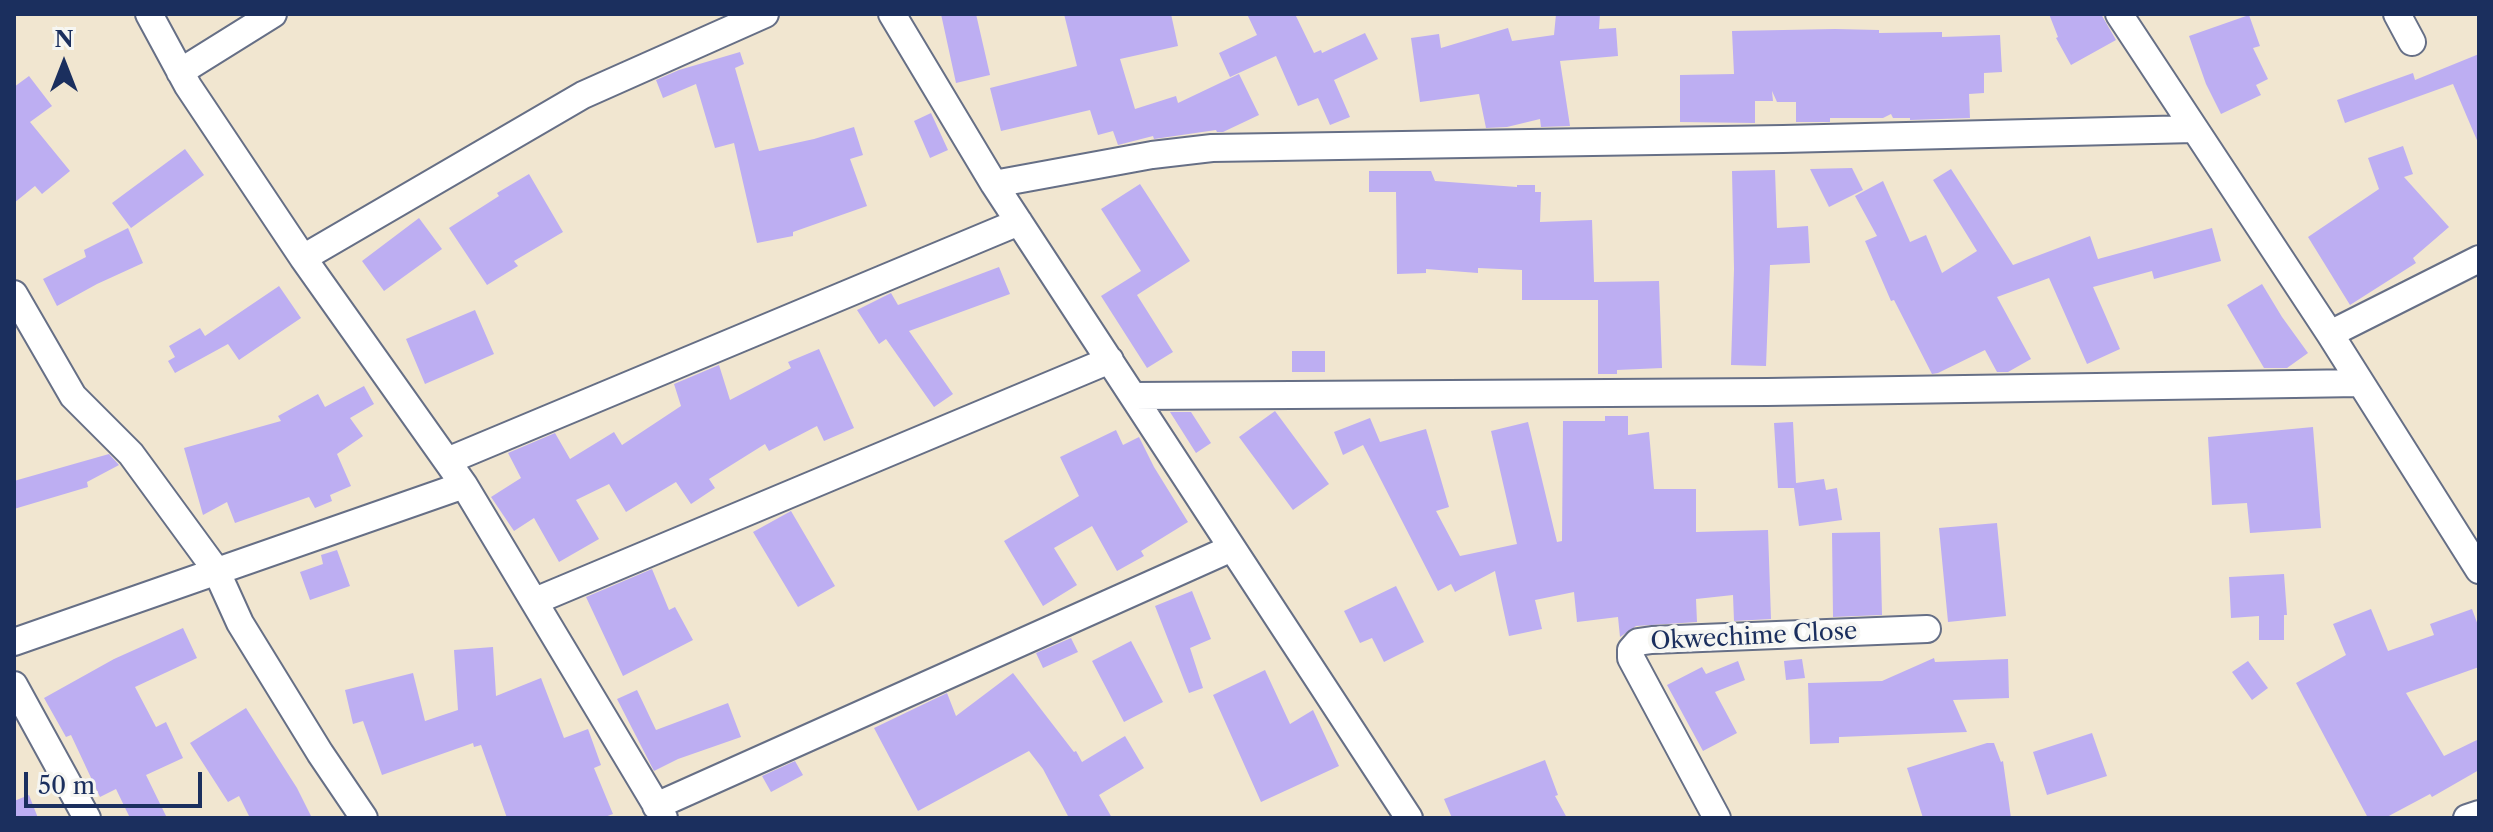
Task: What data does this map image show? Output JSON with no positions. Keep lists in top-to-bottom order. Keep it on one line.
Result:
{"streets":{"street":["Okwechime Close"]},"scale_bar":"50 m","north":"top"}
